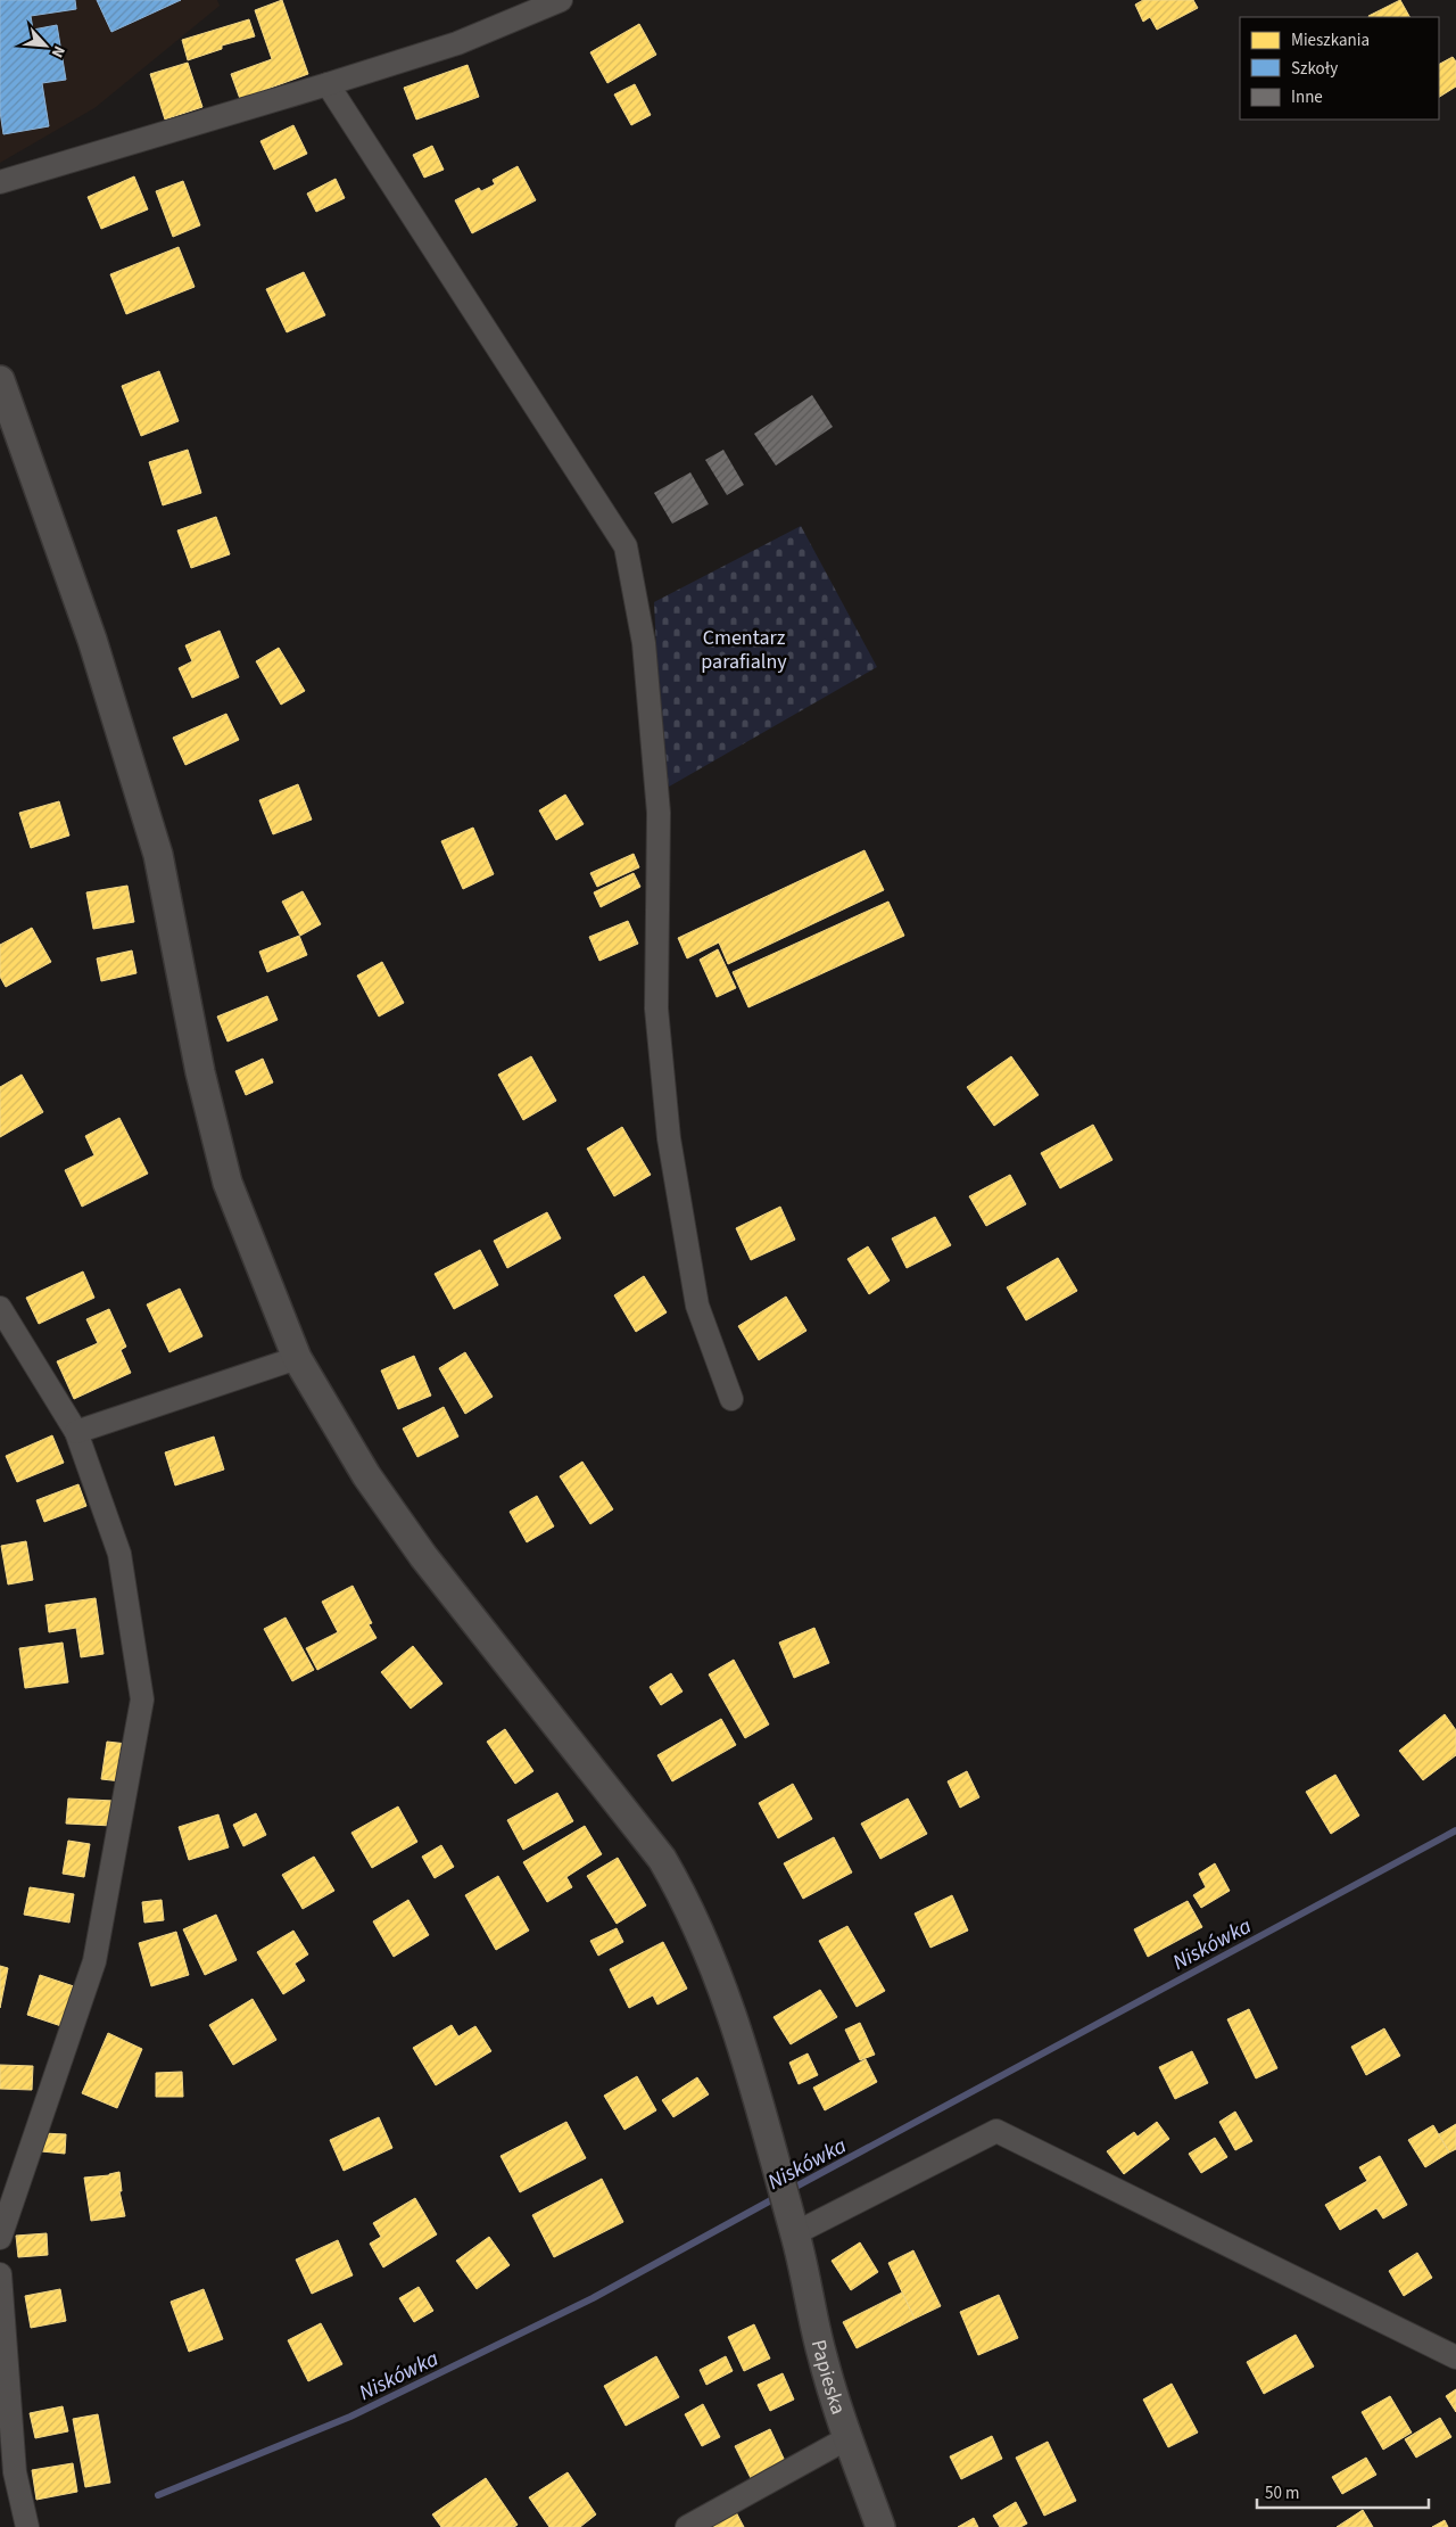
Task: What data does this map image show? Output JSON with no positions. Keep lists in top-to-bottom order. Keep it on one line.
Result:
{"streets":{"street":["Papieska"]},"water":["Niskówka"],"parks":["Cmentarz parafialny"],"legend":["Mieszkania","Szkoły","Inne"],"scale_bar":"50 m","north":"bottom right"}
